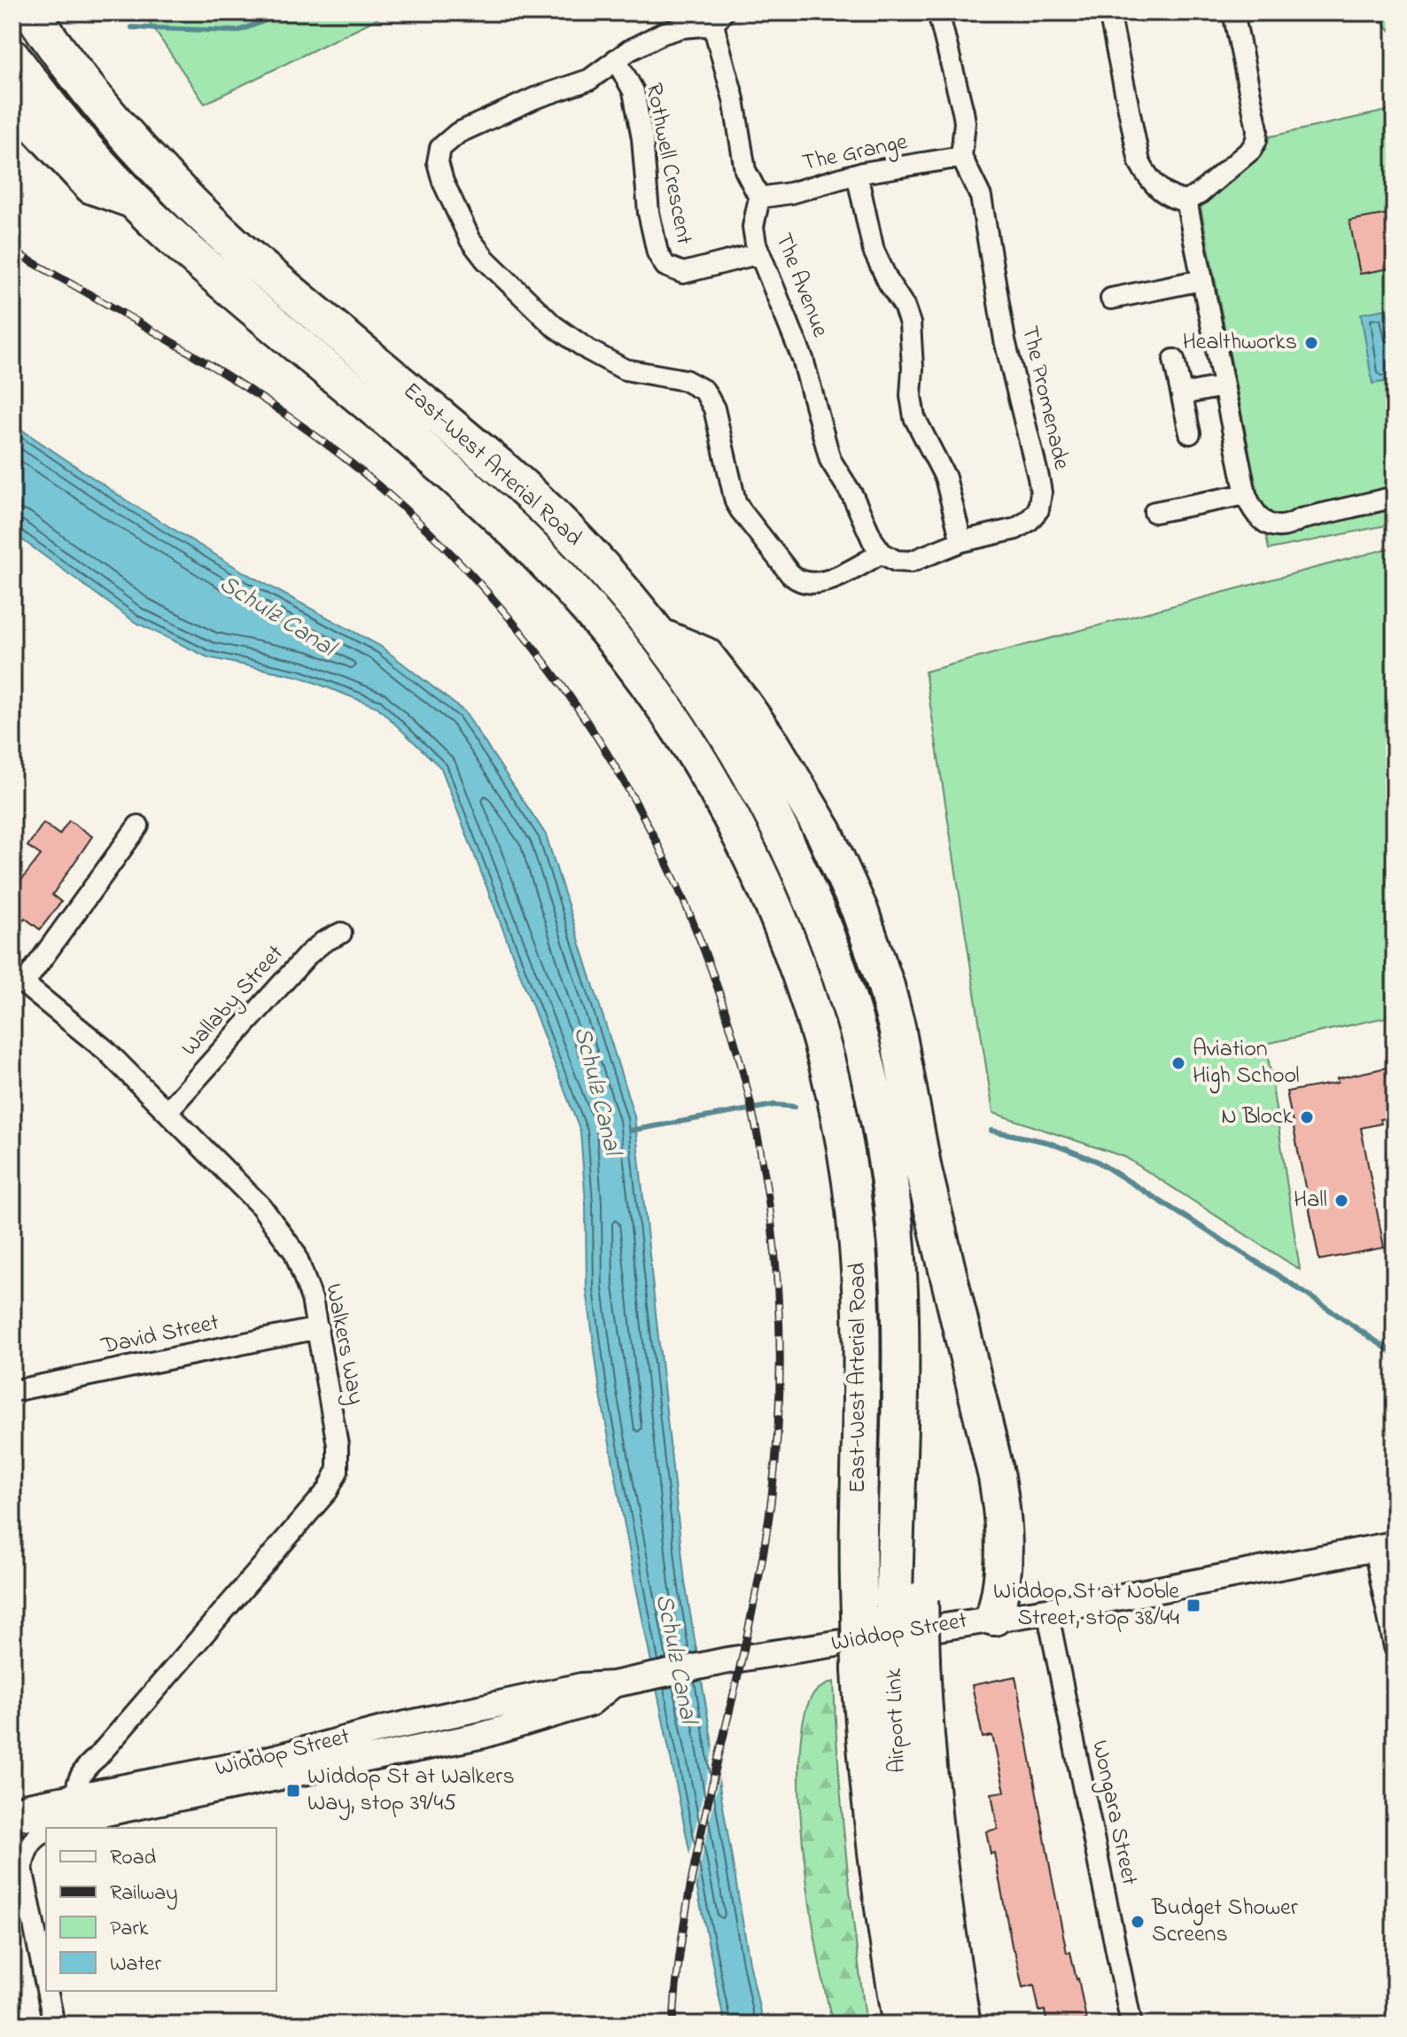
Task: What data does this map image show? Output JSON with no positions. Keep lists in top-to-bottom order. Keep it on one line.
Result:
{"streets":{"highway":["East-West Arterial Road","Airport Link"],"street":["The Grange","Rothwell Crescent","The Avenue","The Promenade","Wallaby Street","David Street","Walkers Way","Widdop Street","Wongara Street"]},"crossings":[["The Grange","The Avenue"],["The Grange","The Promenade"],["Rothwell Crescent","The Avenue"],["The Avenue","The Promenade"],["East-West Arterial Road","Airport Link"],["Wallaby Street","Walkers Way"],["David Street","Walkers Way"],["Walkers Way","Widdop Street"],["Widdop Street","Wongara Street"]],"water":["Schulz Canal"],"places":{"other":["Healthworks","Aviation High School","N Block","Hall","Budget Shower Screens"],"transit":["Widdop St at Noble Street, stop 38/44","Widdop St at Walkers Way, stop 39/45"]},"legend":["Road","Railway","Park","Water"]}
